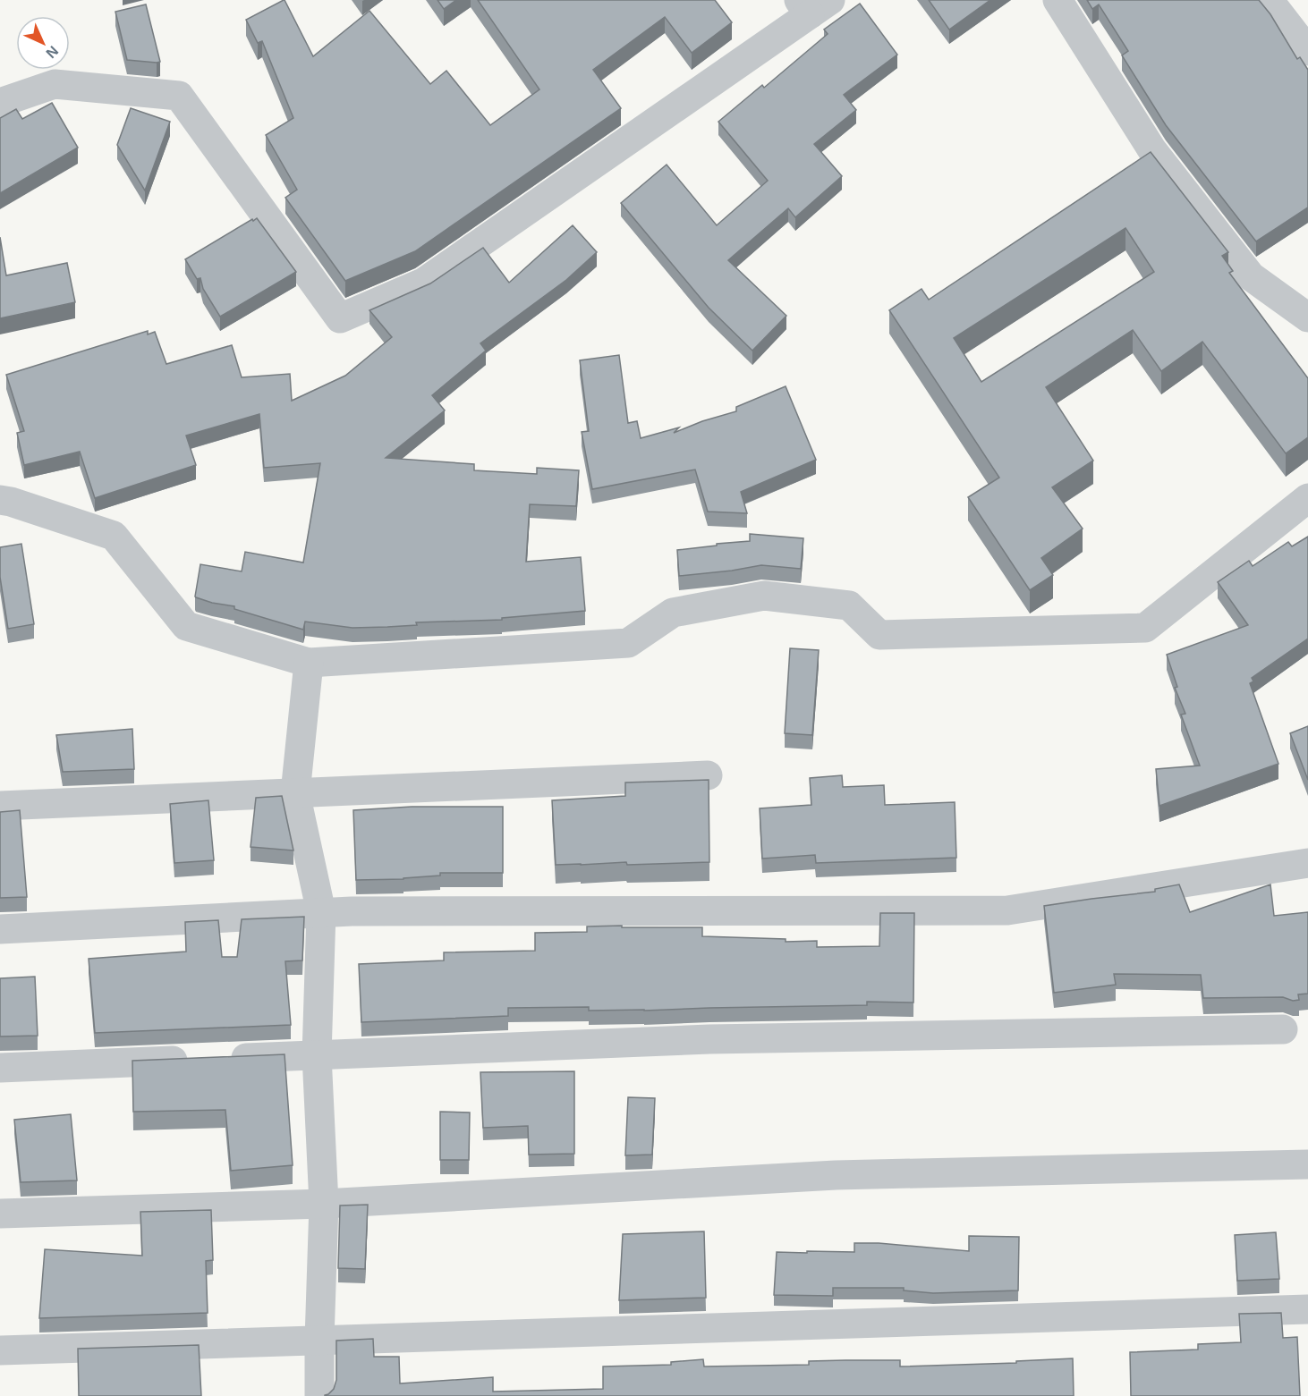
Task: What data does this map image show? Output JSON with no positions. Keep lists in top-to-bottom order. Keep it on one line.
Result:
{"north":"bottom right"}
